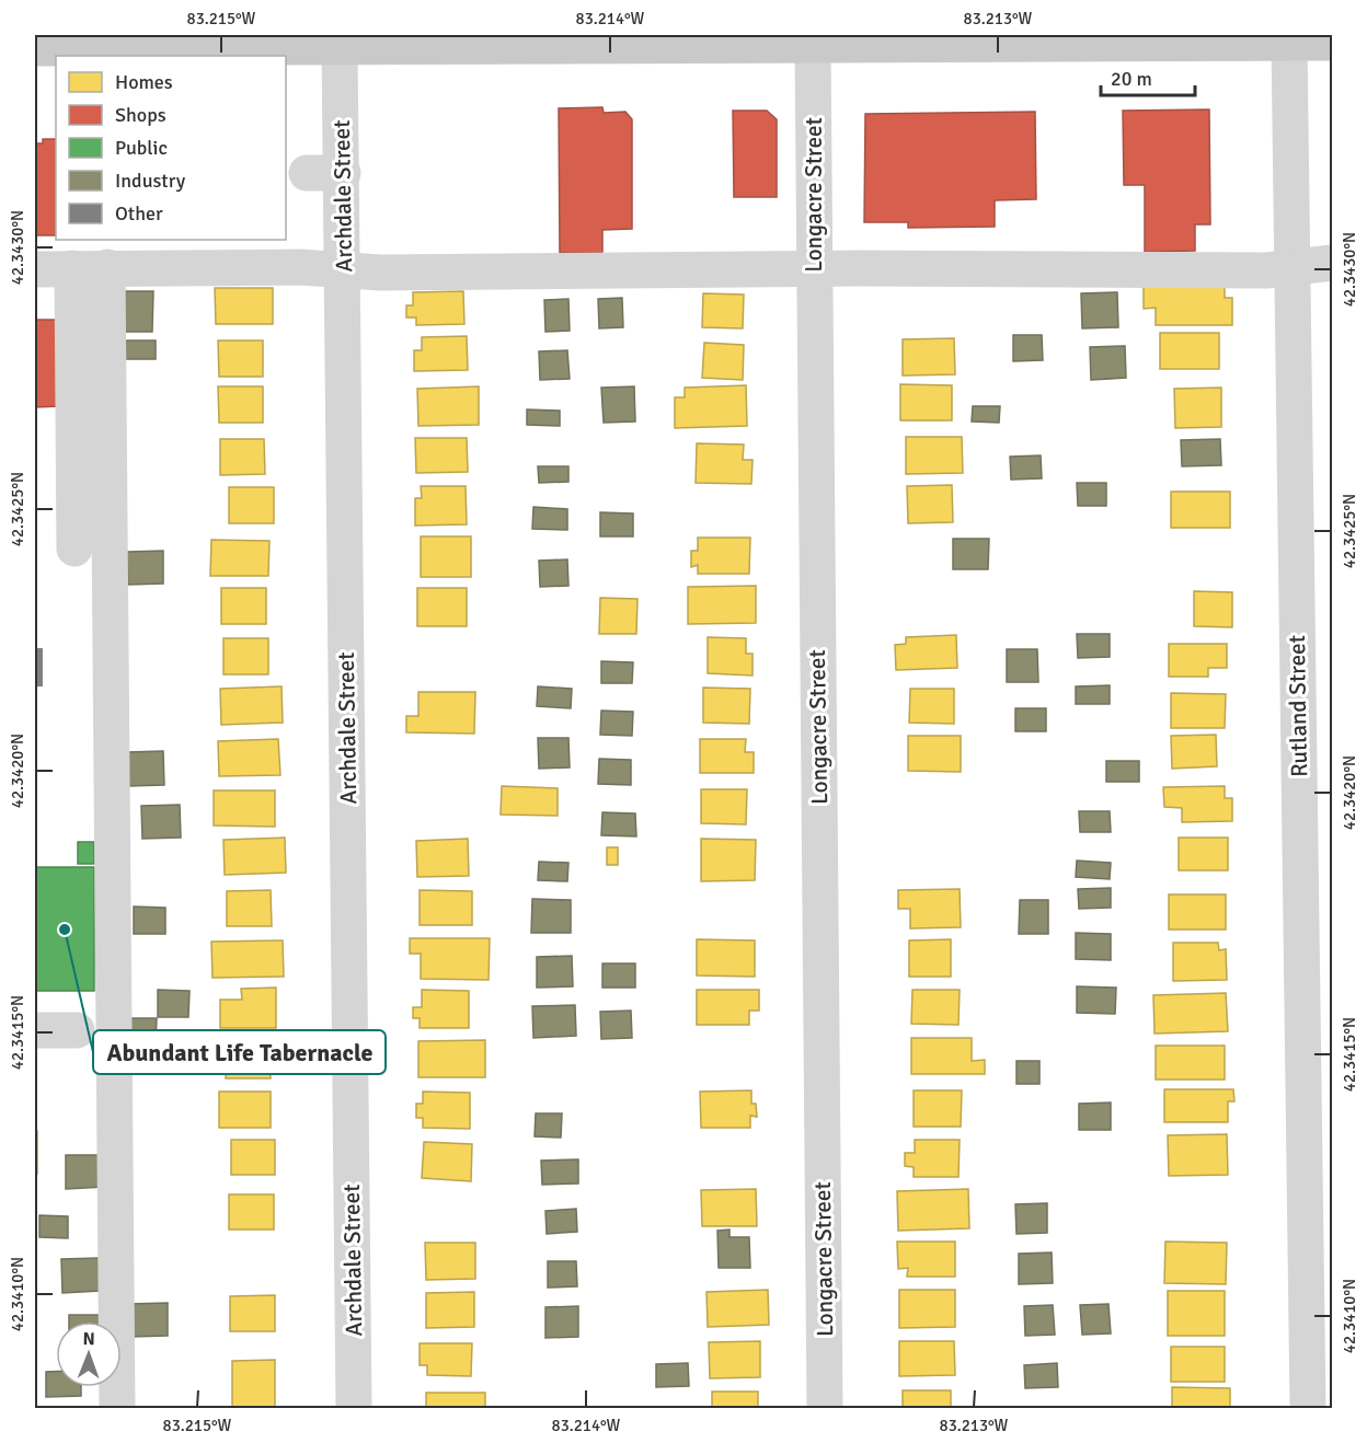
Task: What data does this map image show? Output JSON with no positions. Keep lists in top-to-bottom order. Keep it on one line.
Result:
{"streets":{"street":["Longacre Street","Archdale Street","Rutland Street"]},"places":["Abundant Life Tabernacle"],"legend":["Homes","Shops","Public","Industry","Other"],"scale_bar":"20 m","north":"top","coordinates":["83.215°W","83.214°W","83.213°W","42.3430°N","42.3425°N","42.3420°N","42.3415°N","42.3410°N"]}
